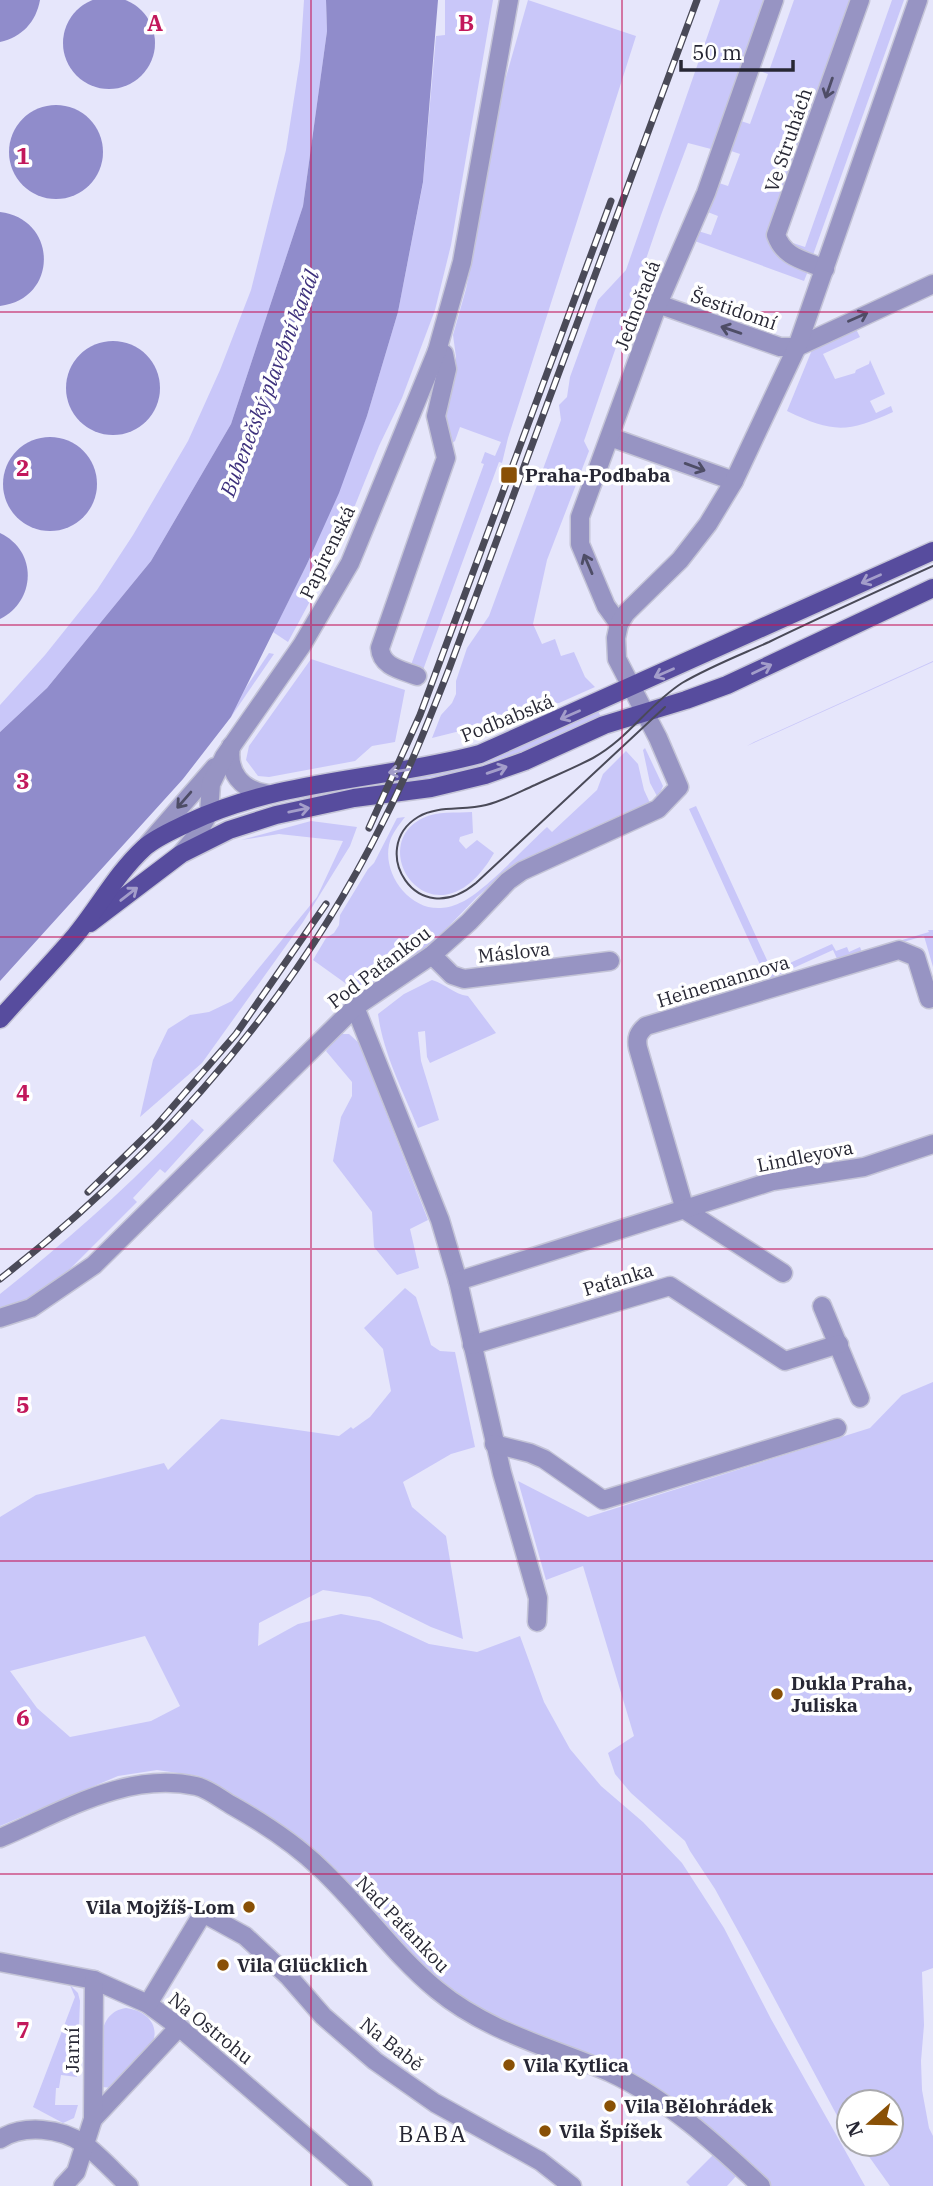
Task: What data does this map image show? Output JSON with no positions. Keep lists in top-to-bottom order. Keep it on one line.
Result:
{"streets":{"main road":["Podbabská"],"street":["Ve Struhách","Jednořadá","Šestidomí","Papírenská","Máslova","Pod Paťankou","Heinemannova","Lindleyova","Paťanka","Nad Paťankou","Na Ostrohu","Na Babě","Jarní"]},"crossings":[["Jednořadá","Šestidomí"],["Papírenská","Podbabská"],["Podbabská","Pod Paťankou"],["Máslova","Pod Paťankou"],["Heinemannova","Lindleyova"],["Na Ostrohu","Na Babě"],["Na Ostrohu","Jarní"]],"districts":["BABA"],"water":["Bubenečský plavební kanál"],"places":{"transit":["Praha-Podbaba"],"other":["Dukla Praha, Juliska","Vila Mojžíš-Lom","Vila Glücklich","Vila Kytlica","Vila Bělohrádek","Vila Špíšek"]},"scale_bar":"50 m","north":"left","grid":{"columns":["A","B"],"rows":["1","2","3","4","5","6","7"]}}
